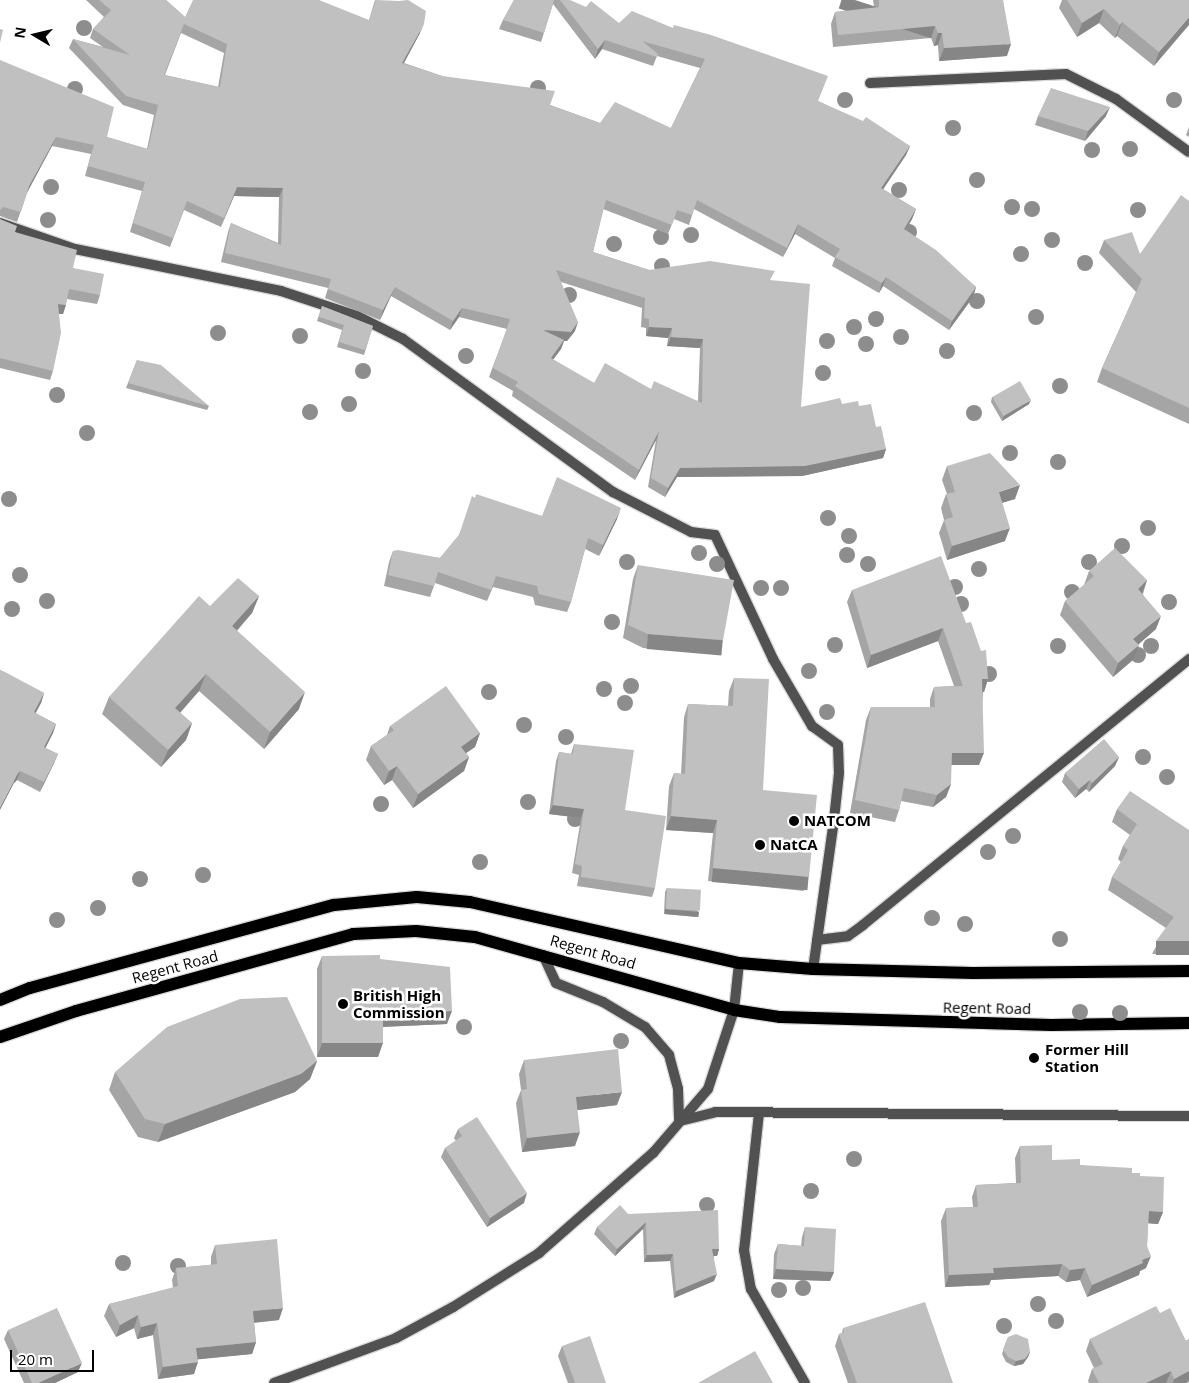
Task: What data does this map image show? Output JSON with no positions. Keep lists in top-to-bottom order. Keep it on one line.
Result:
{"streets":{"main road":["Regent Road"]},"places":["NATCOM","NatCA","British High Commission","Former Hill Station"],"scale_bar":"20 m","north":"left"}
